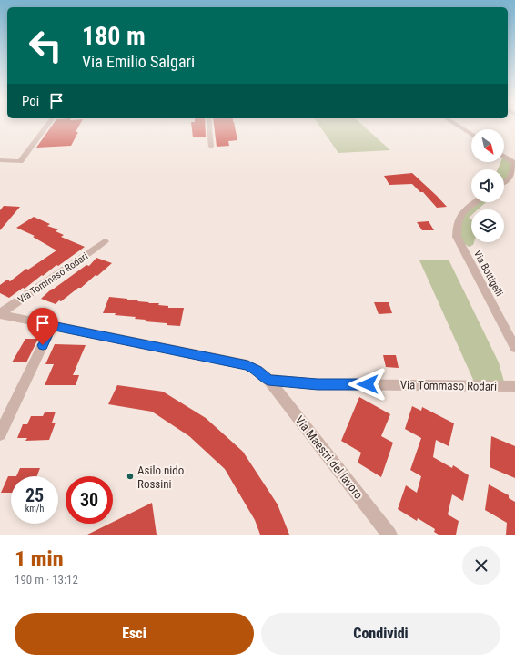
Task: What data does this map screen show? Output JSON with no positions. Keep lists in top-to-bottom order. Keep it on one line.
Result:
{"streets":{"street":["Via Bottigelli","Via Tommaso Rodari","Via Maestri del lavoro"]},"crossings":[["Via Tommaso Rodari","Via Maestri del lavoro"]],"places":["Asilo nido Rossini"],"north":"bottom right","page":{"turn":["180 m","Via Emilio Salgari"],"then":"Poi","speed":"25 km/h","limit":"30","heading":["1 min","190 m · 13:12"],"buttons":["Esci","Condividi"]}}
